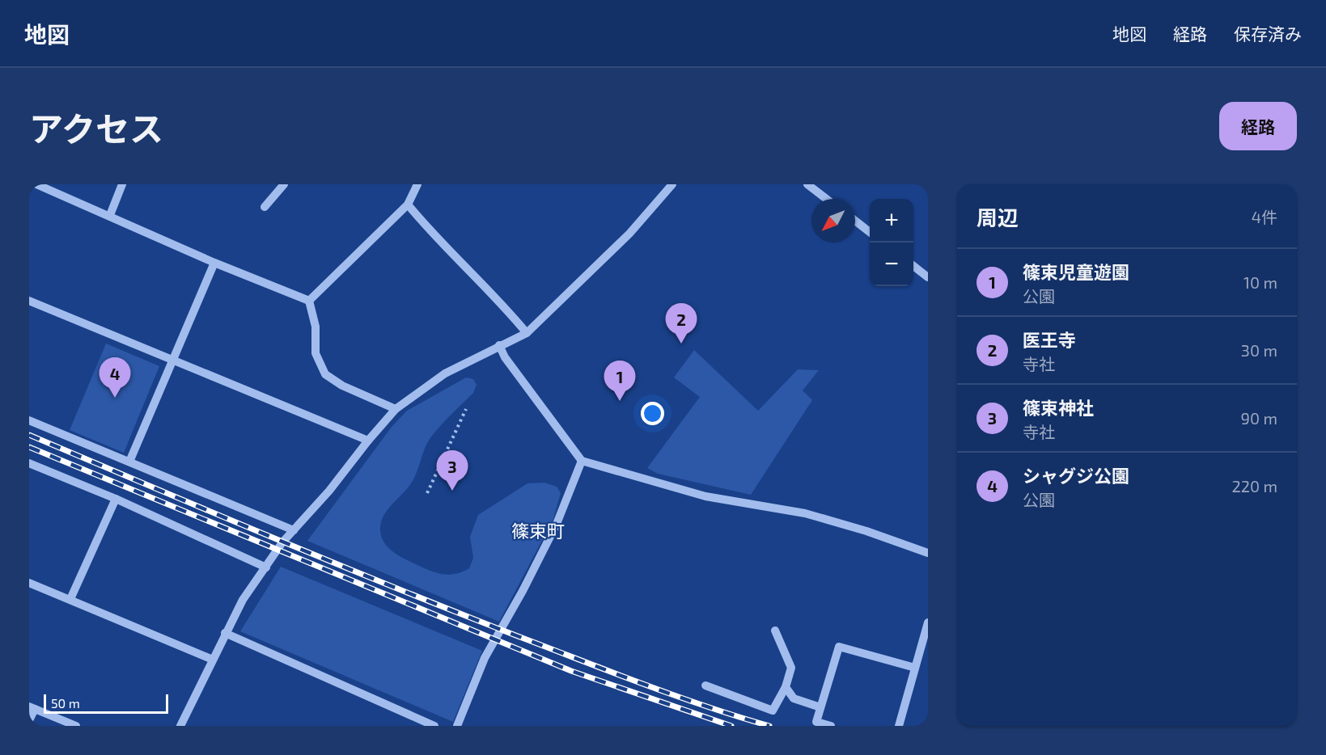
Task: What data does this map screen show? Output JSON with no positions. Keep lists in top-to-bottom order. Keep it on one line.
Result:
{"districts":["篠束町"],"scale_bar":"50 m","north":"bottom left","page":{"header":"地図","nav":["地図","経路","保存済み"],"title":"アクセス","buttons":"経路","heading":["周辺","4件"],"map_buttons":["+","−"],"list":[{"mark":"1","name":"篠束児童遊園","note":"公園","value":"10 m"},{"mark":"2","name":"医王寺","note":"寺社","value":"30 m"},{"mark":"3","name":"篠束神社","note":"寺社","value":"90 m"},{"mark":"4","name":"シャグジ公園","note":"公園","value":"220 m"}],"pins":["2","4","1","3"],"scale":"50 m"}}
